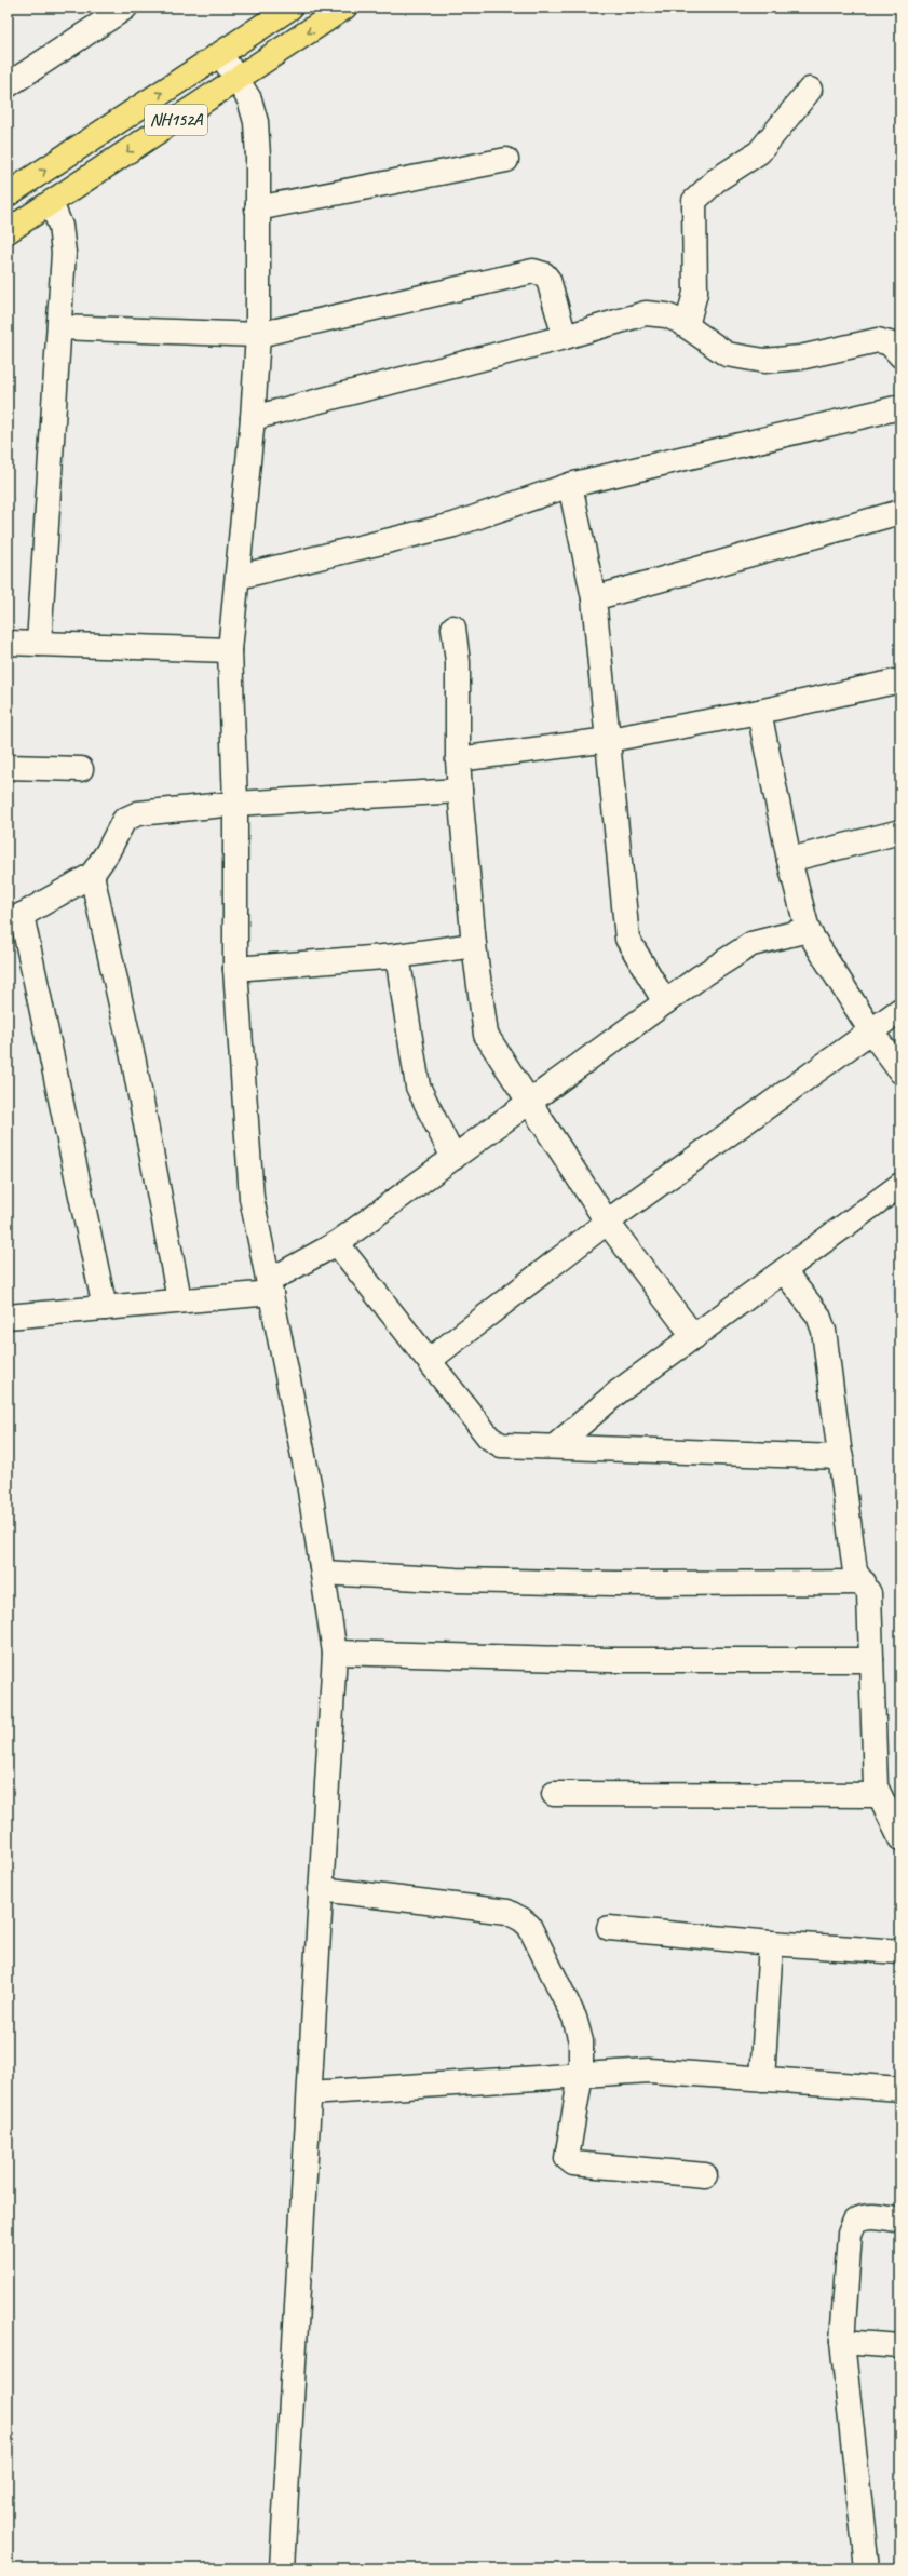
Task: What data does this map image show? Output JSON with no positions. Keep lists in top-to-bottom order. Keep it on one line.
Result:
{"streets":{"highway":["NH152A"]}}
